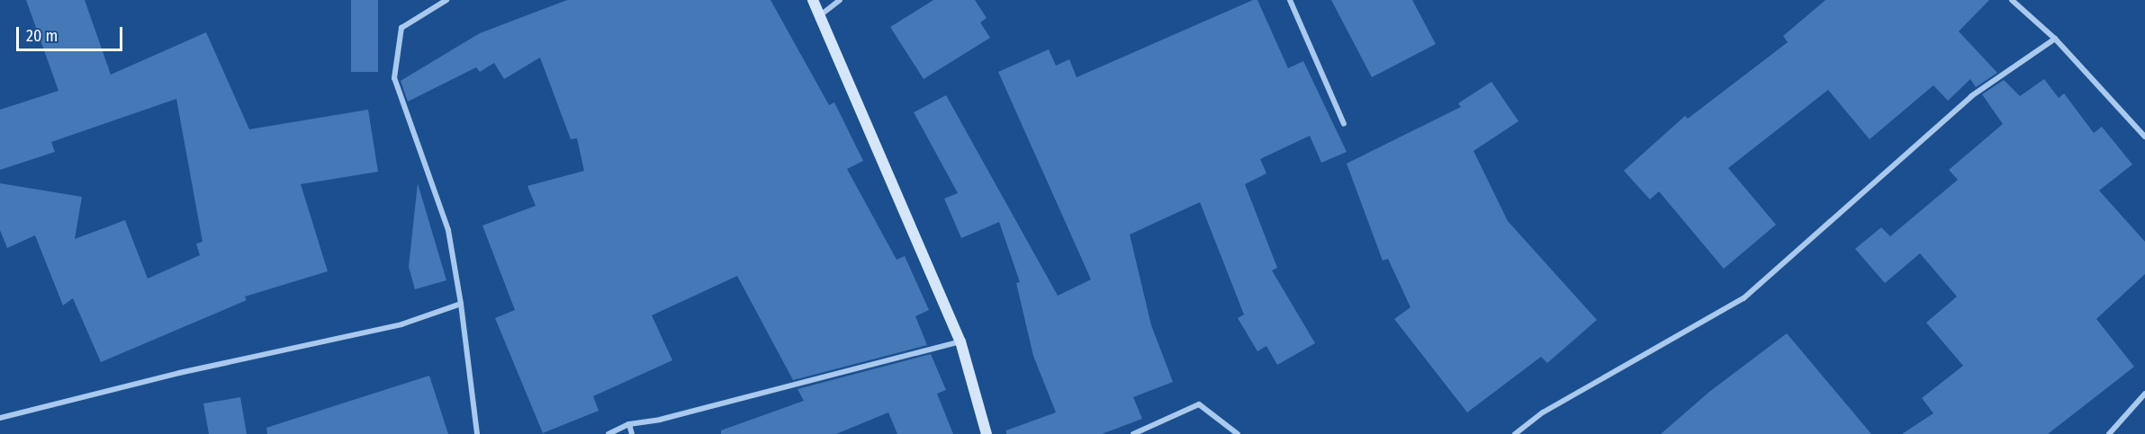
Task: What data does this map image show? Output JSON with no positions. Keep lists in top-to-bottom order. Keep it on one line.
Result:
{"scale_bar":"20 m"}
